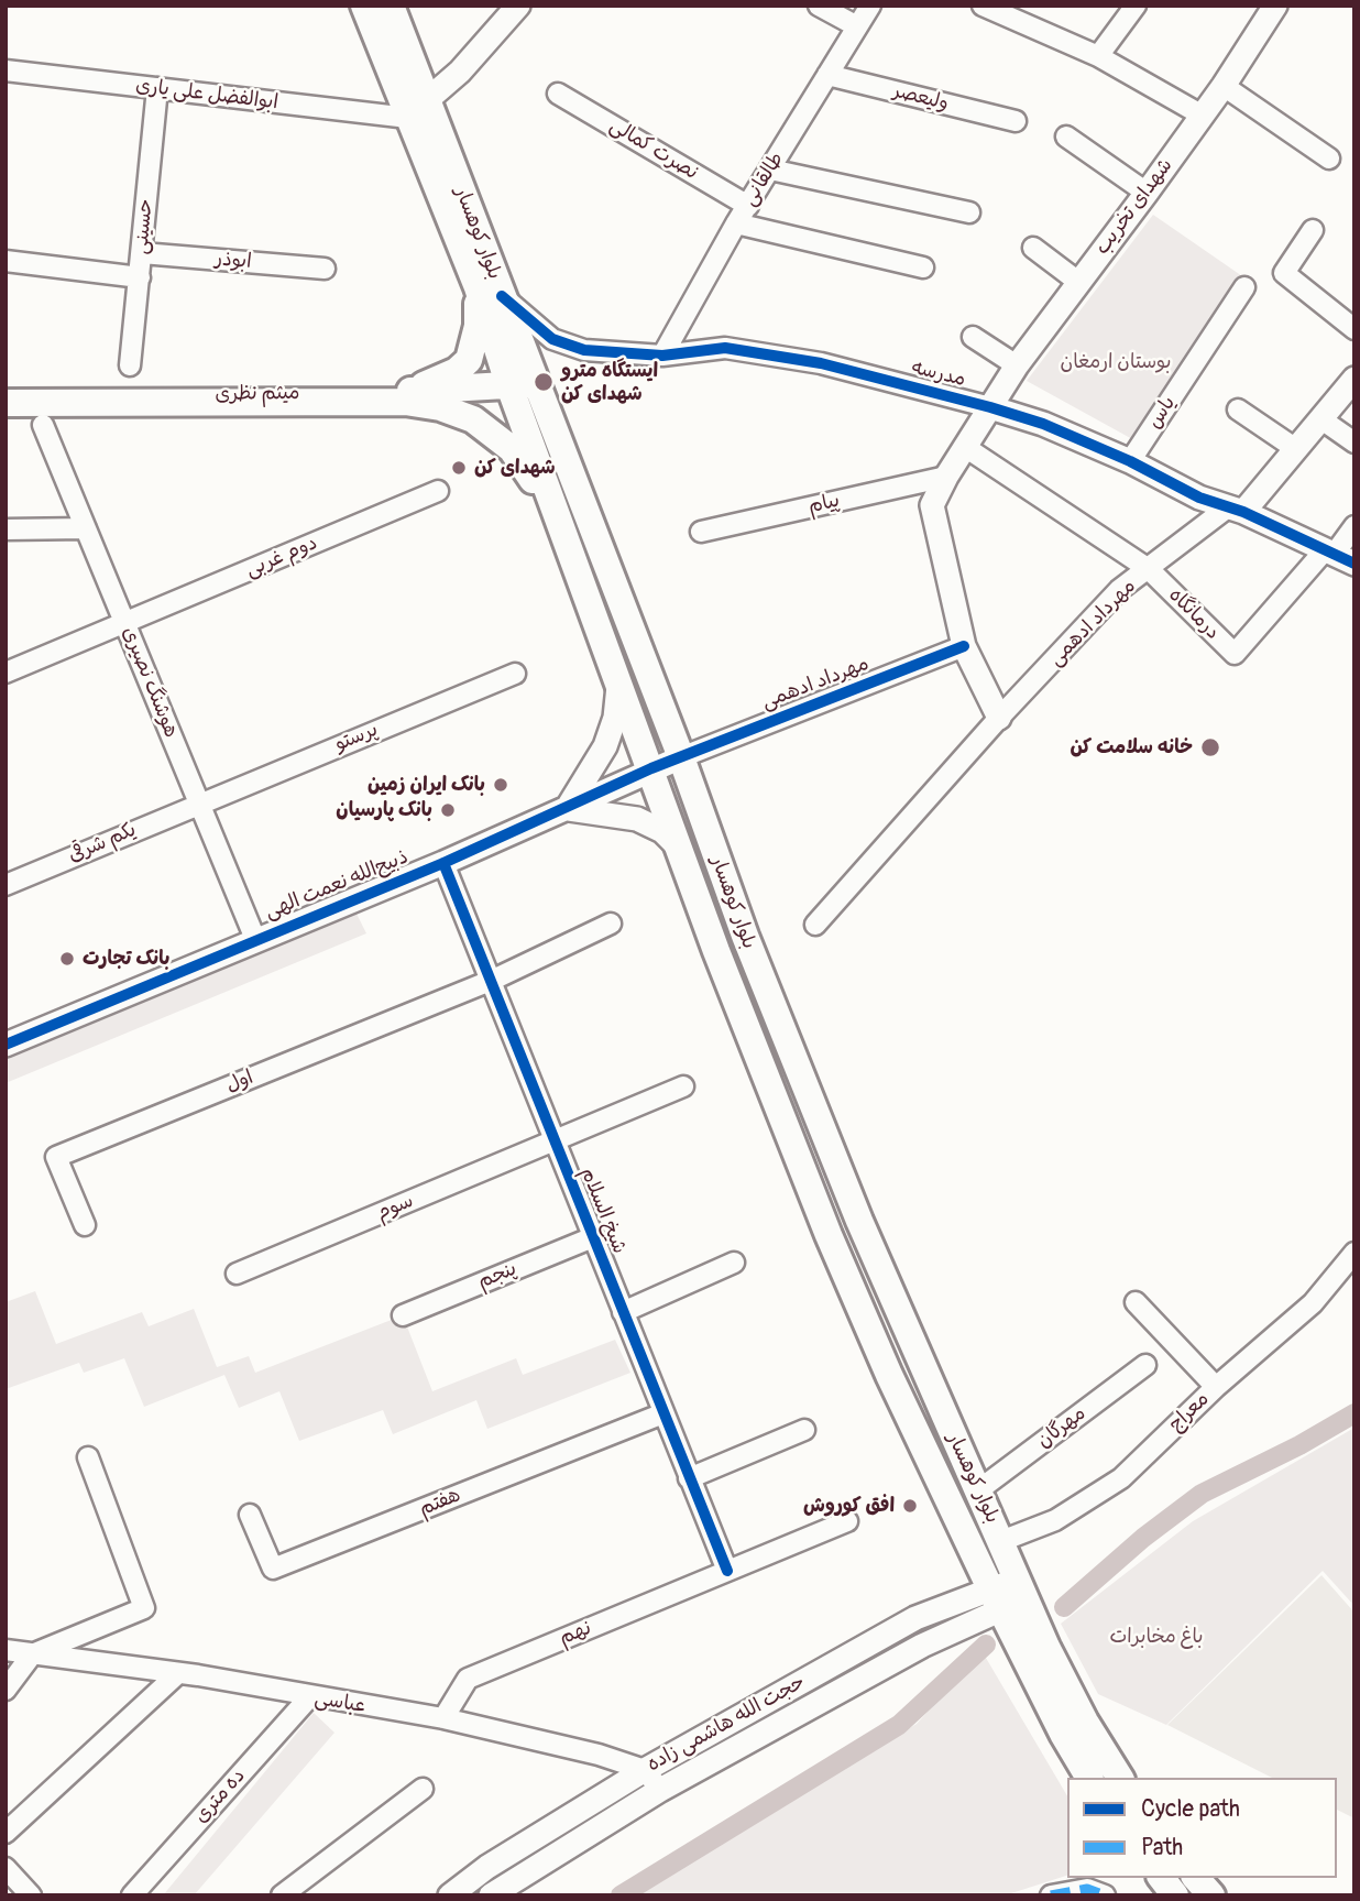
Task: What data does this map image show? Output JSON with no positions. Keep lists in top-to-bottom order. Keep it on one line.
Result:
{"streets":{"main road":["بلوار کوهسار","میثم نظری"],"street":["ابوالفضل علی یاری","ولیعصر","نصرت کمالی","طالقانی","شهدای تخریب","حسینی","ابوذر","مدرسه","یاس","پیام","دوم غربی","درمانگاه","مهرداد ادهمی","هوشنگ نصیری","مهرداد ادهمى","پرستو","یکم شرقی","ذبیح‌الله نعمت الهی","اول","سوم","شیخ السلام","پنجم","معراج","مهرگان","هفتم","نهم","عباسی","حجت الله هاشمی زاده","ده متری"]},"crossings":[["ابوالفضل علی یاری","حسینی"],["ابوالفضل علی یاری","بلوار کوهسار"],["ولیعصر","طالقانی"],["نصرت کمالی","طالقانی"],["طالقانی","مدرسه"],["شهدای تخریب","مدرسه"],["حسینی","ابوذر"],["بلوار کوهسار","مدرسه"],["بلوار کوهسار","میثم نظری"],["بلوار کوهسار","مهرداد ادهمى"],["بلوار کوهسار","ذبیح‌الله نعمت الهی"],["بلوار کوهسار","معراج"],["بلوار کوهسار","مهرگان"],["بلوار کوهسار","حجت الله هاشمی زاده"],["مدرسه","یاس"],["مدرسه","درمانگاه"],["مدرسه","مهرداد ادهمی"],["دوم غربی","هوشنگ نصیری"],["درمانگاه","مهرداد ادهمی"],["هوشنگ نصیری","پرستو"],["هوشنگ نصیری","یکم شرقی"],["هوشنگ نصیری","ذبیح‌الله نعمت الهی"],["مهرداد ادهمى","ذبیح‌الله نعمت الهی"],["پرستو","یکم شرقی"],["ذبیح‌الله نعمت الهی","شیخ السلام"],["اول","شیخ السلام"],["سوم","شیخ السلام"],["شیخ السلام","پنجم"],["شیخ السلام","هفتم"],["شیخ السلام","نهم"],["نهم","عباسی"],["عباسی","حجت الله هاشمی زاده"],["عباسی","ده متری"]],"parks":["بوستان ارمغان","باغ مخابرات"],"places":["ایستگاه مترو شهدای کن","شهدای کن","خانه سلامت کن","بانک ایران زمین","بانک پارسیان","بانک تجارت","افق کوروش"],"legend":["Cycle path","Path"]}
